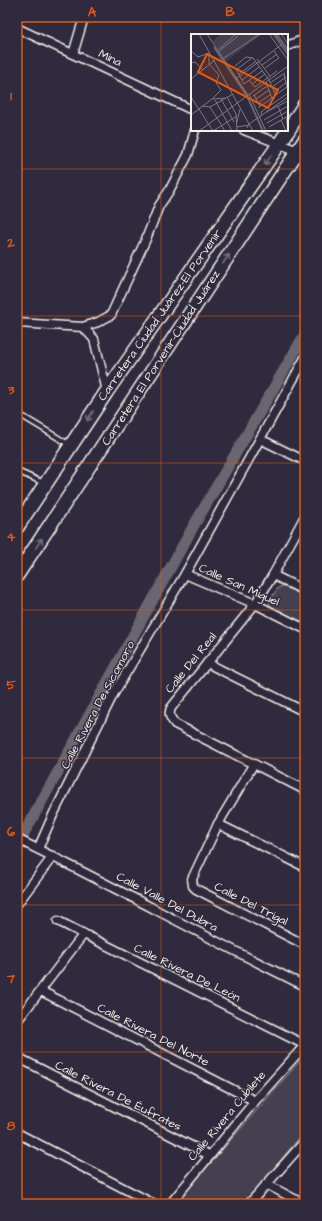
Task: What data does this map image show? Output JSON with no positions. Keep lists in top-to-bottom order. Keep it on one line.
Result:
{"streets":{"main road":["Carretera Ciudad Juárez-El Porvenir","Carretera El Porvenir-Ciudad Juárez"],"street":["Mina","Calle San Miguel","Calle Del Real","Calle Rivera De Sicomoro","Calle Valle Del Dubra","Calle Del Trigal","Calle Rivera De León","Calle Rivera Del Norte","Calle Rivera De Éufrates","Calle Rivera Cubilete"]},"crossings":[["Calle San Miguel","Calle Del Real"],["Calle San Miguel","Calle Rivera De Sicomoro"],["Calle Rivera De Sicomoro","Calle Valle Del Dubra"],["Calle Rivera De León","Calle Rivera Cubilete"],["Calle Rivera Del Norte","Calle Rivera Cubilete"],["Calle Rivera De Éufrates","Calle Rivera Cubilete"]],"one_way":["Carretera Ciudad Juárez-El Porvenir","Carretera El Porvenir-Ciudad Juárez"],"grid":{"columns":["A","B"],"rows":["1","2","3","4","5","6","7","8"]}}
